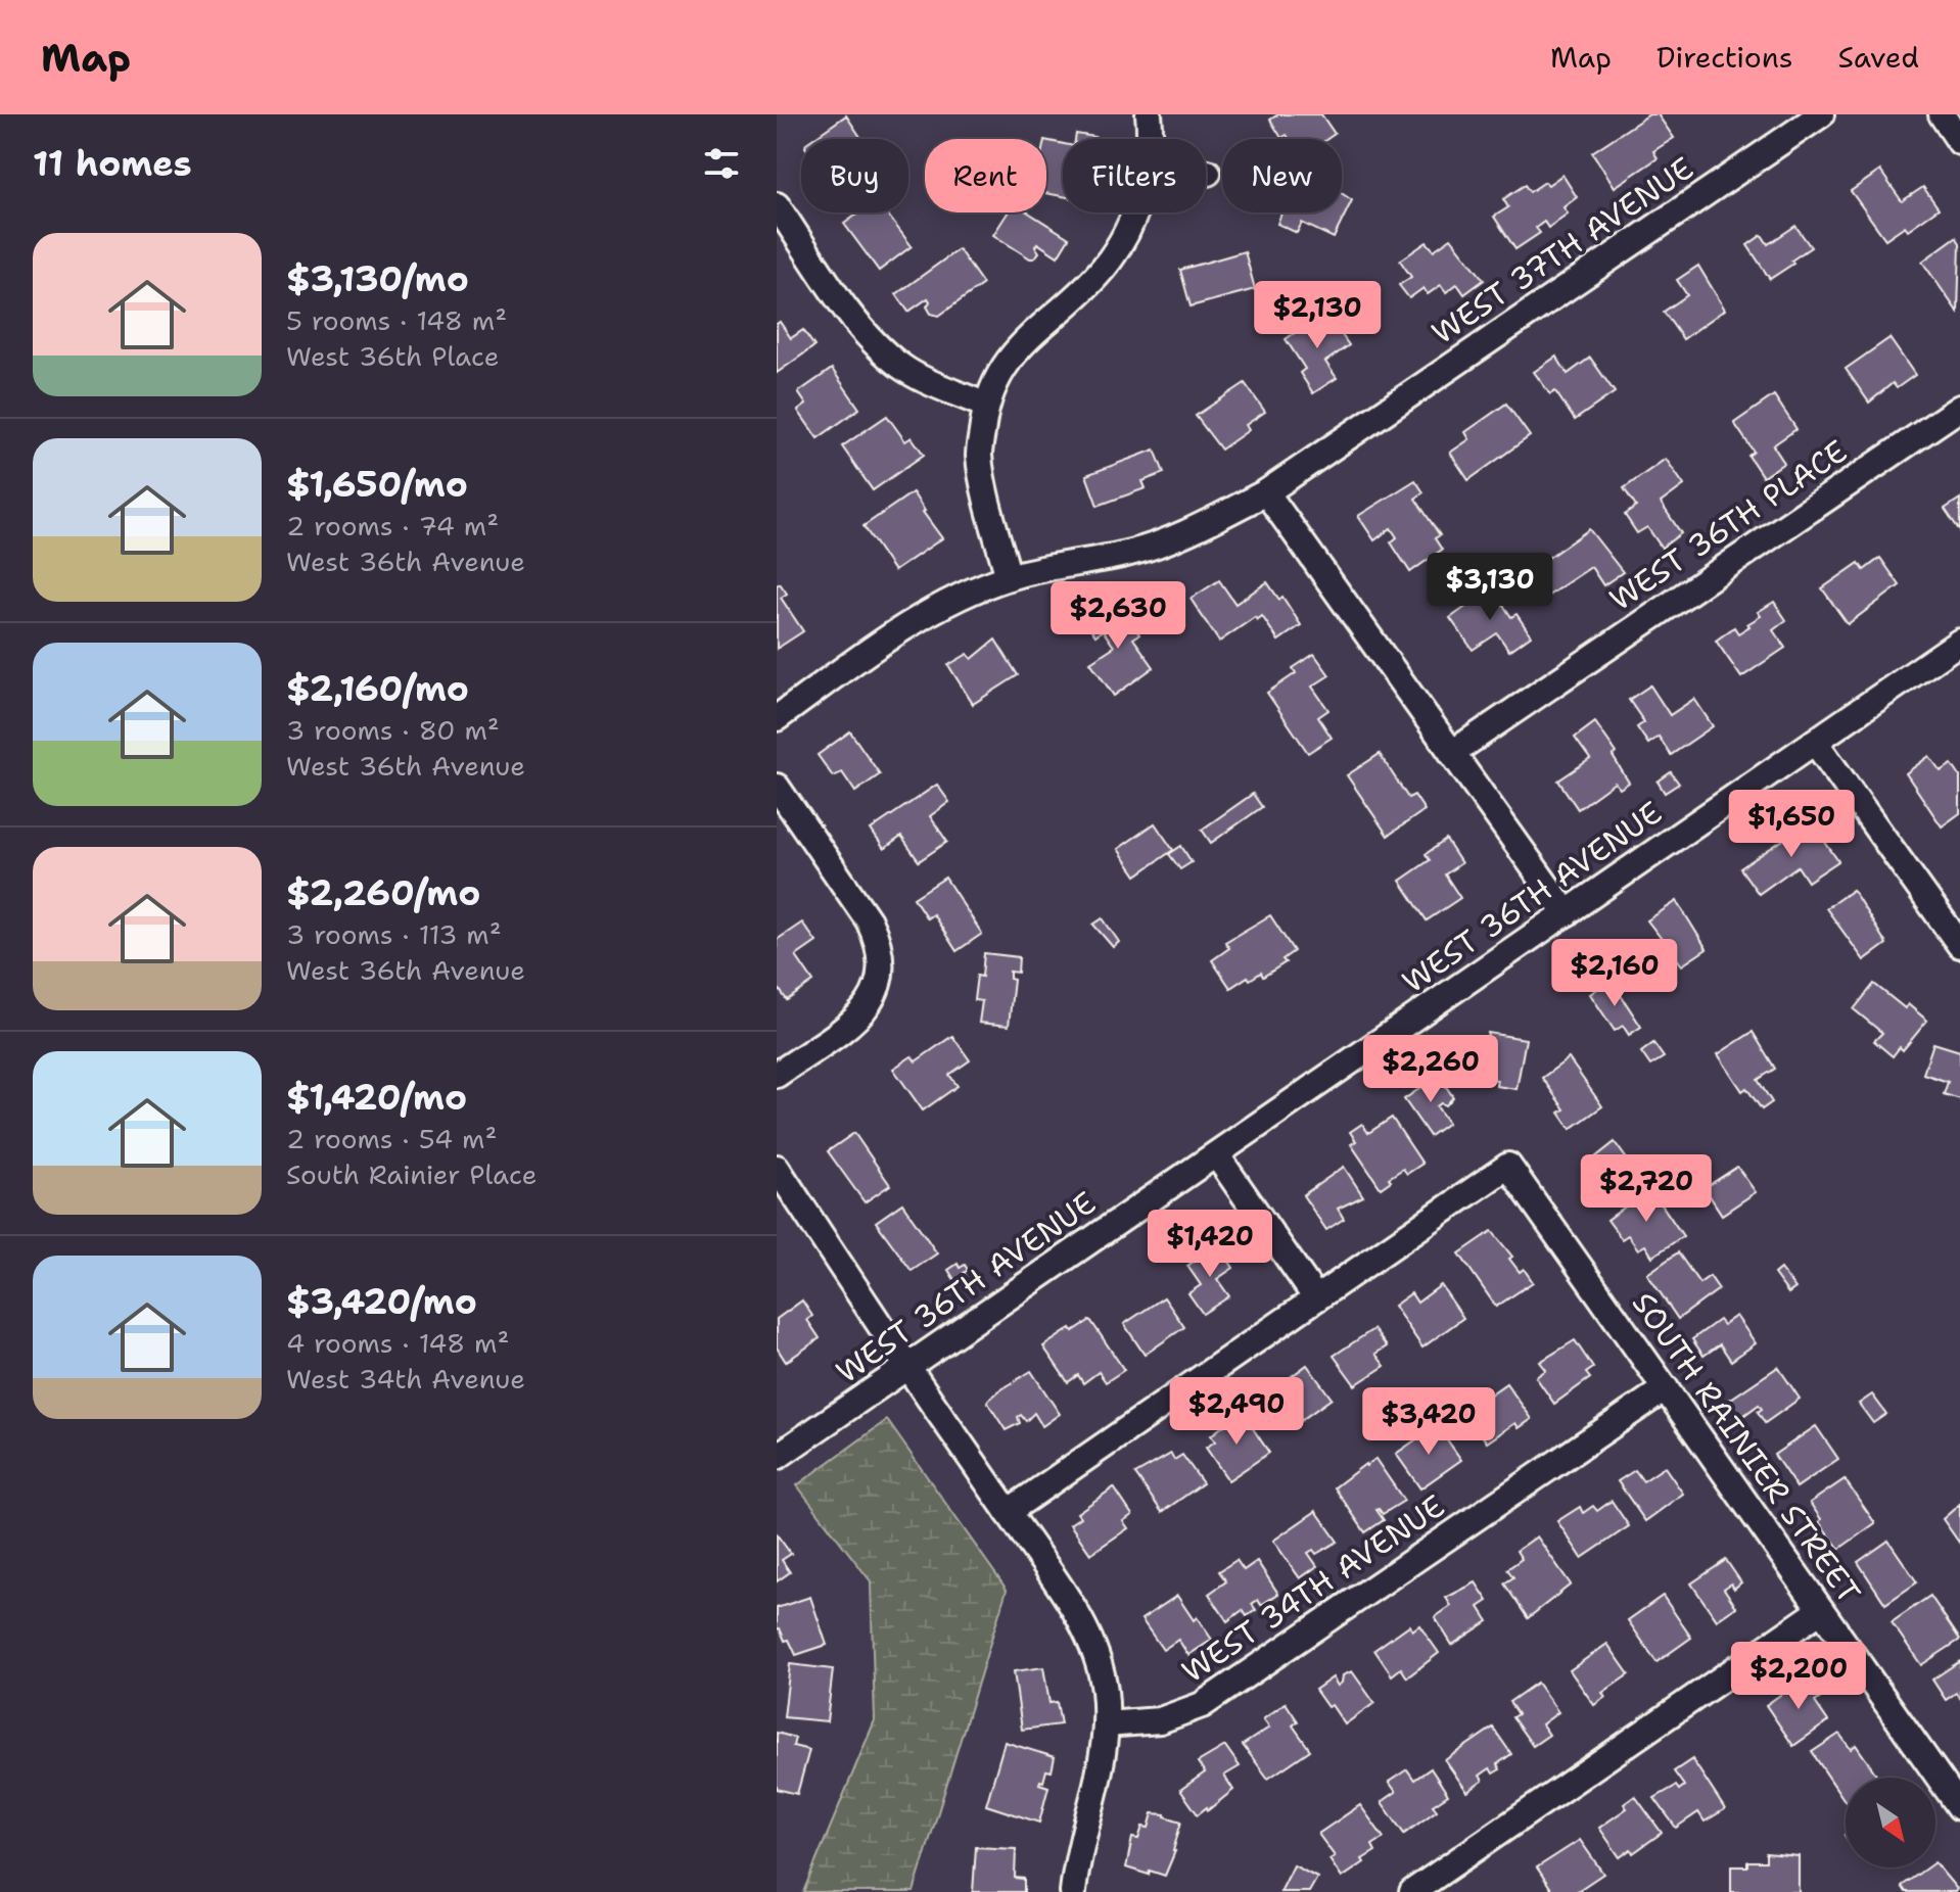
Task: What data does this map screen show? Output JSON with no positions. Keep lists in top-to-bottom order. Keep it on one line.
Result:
{"streets":{"street":["WEST 37TH AVENUE","WEST 36TH PLACE","WEST 36TH AVENUE","SOUTH RAINIER STREET","WEST 34TH AVENUE"]},"crossings":[["SOUTH RAINIER STREET","WEST 34TH AVENUE"]],"north":"bottom right","page":{"header":"Map","nav":["Map","Directions","Saved"],"heading":"11 homes","chip":["Buy","Rent","Filters","New"],"list":[{"name":"$3,130/mo","note":"5 rooms · 148 m² · West 36th Place"},{"name":"$1,650/mo","note":"2 rooms · 74 m² · West 36th Avenue"},{"name":"$2,160/mo","note":"3 rooms · 80 m² · West 36th Avenue"},{"name":"$2,260/mo","note":"3 rooms · 113 m² · West 36th Avenue"},{"name":"$1,420/mo","note":"2 rooms · 54 m² · South Rainier Place"},{"name":"$3,420/mo","note":"4 rooms · 148 m² · West 34th Avenue"}],"price":["$2,130","$3,130","$2,630","$1,650","$2,160","$2,260","$2,720","$1,420","$2,490","$3,420","$2,200"]}}
